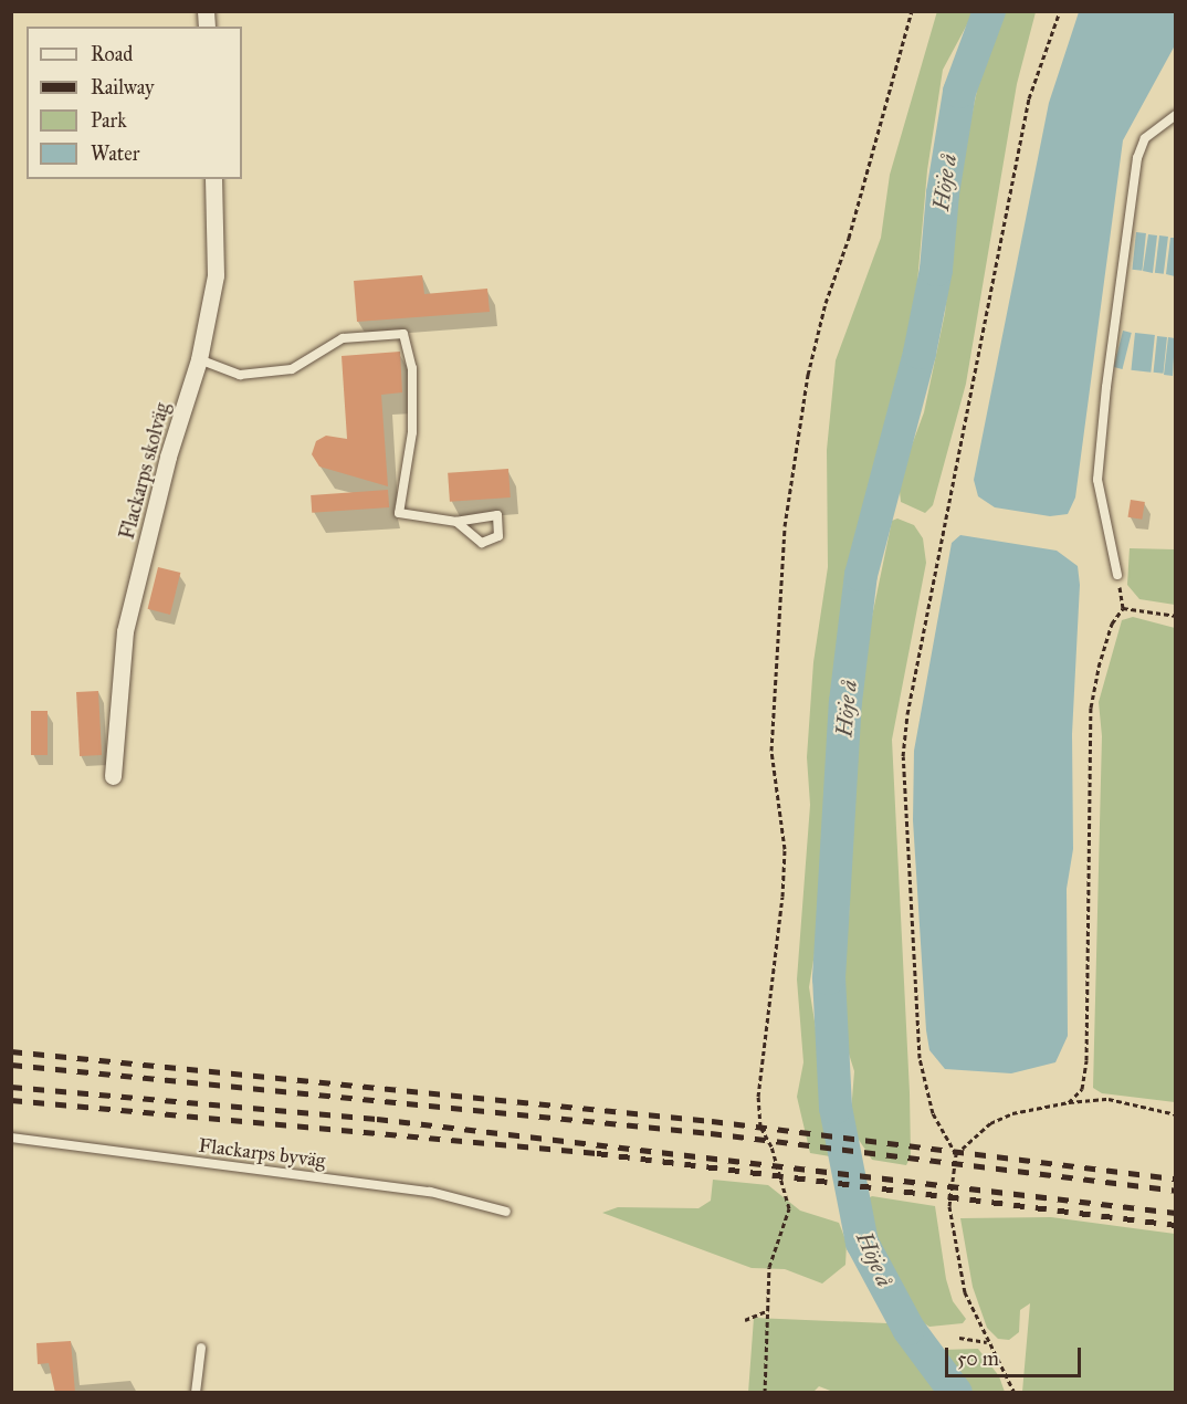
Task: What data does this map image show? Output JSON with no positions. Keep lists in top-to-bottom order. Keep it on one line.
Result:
{"streets":{"street":["Flackarps skolväg"],"lane":["Flackarps byväg"]},"water":["Höje å"],"legend":["Road","Railway","Park","Water"],"scale_bar":"50 m"}
